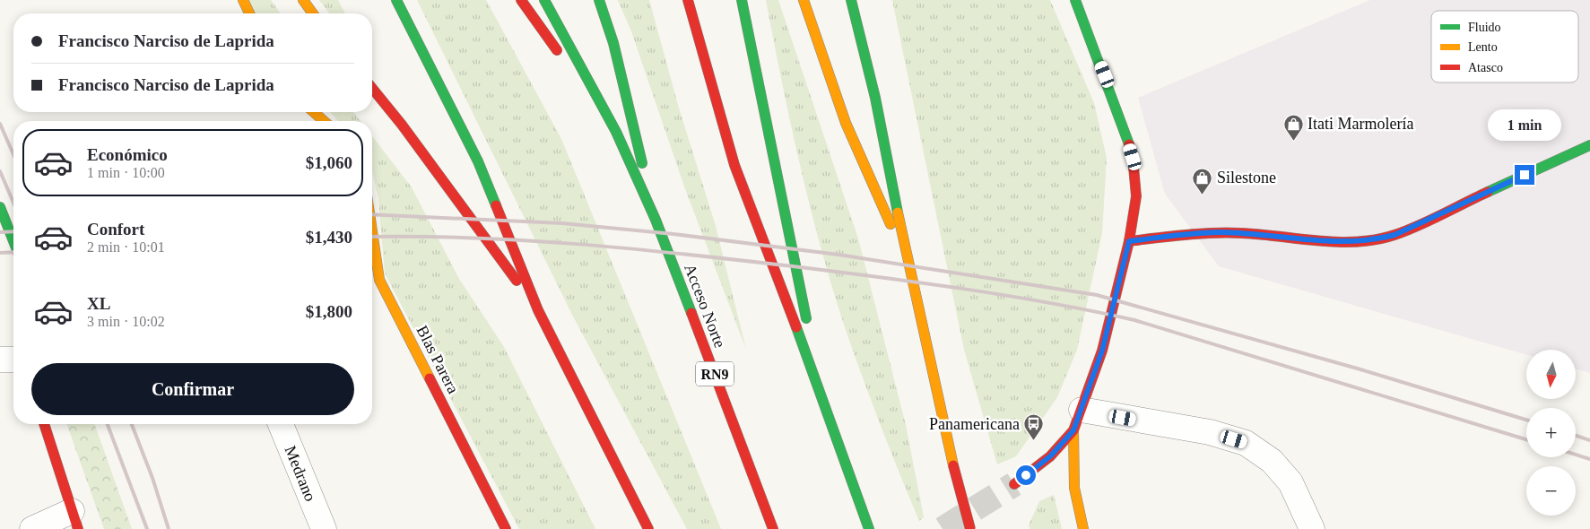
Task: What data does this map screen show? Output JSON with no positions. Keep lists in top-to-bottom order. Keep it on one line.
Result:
{"streets":{"main road":["Acceso Norte","Blas Parera","RN9"],"street":["Medrano"]},"places":{"shop":["Itati Marmolería","Silestone"],"bus stop":["Panamericana"]},"legend":["Fluido","Lento","Atasco"],"north":"bottom","page":{"banner":["Francisco Narciso de Laprida","Francisco Narciso de Laprida"],"bubble":"1 min","list":[{"name":"Económico","note":"1 min · 10:00","value":"$1,060"},{"name":"Confort","note":"2 min · 10:01","value":"$1,430"},{"name":"XL","note":"3 min · 10:02","value":"$1,800"}],"map_buttons":["+","−"],"buttons":"Confirmar"}}
